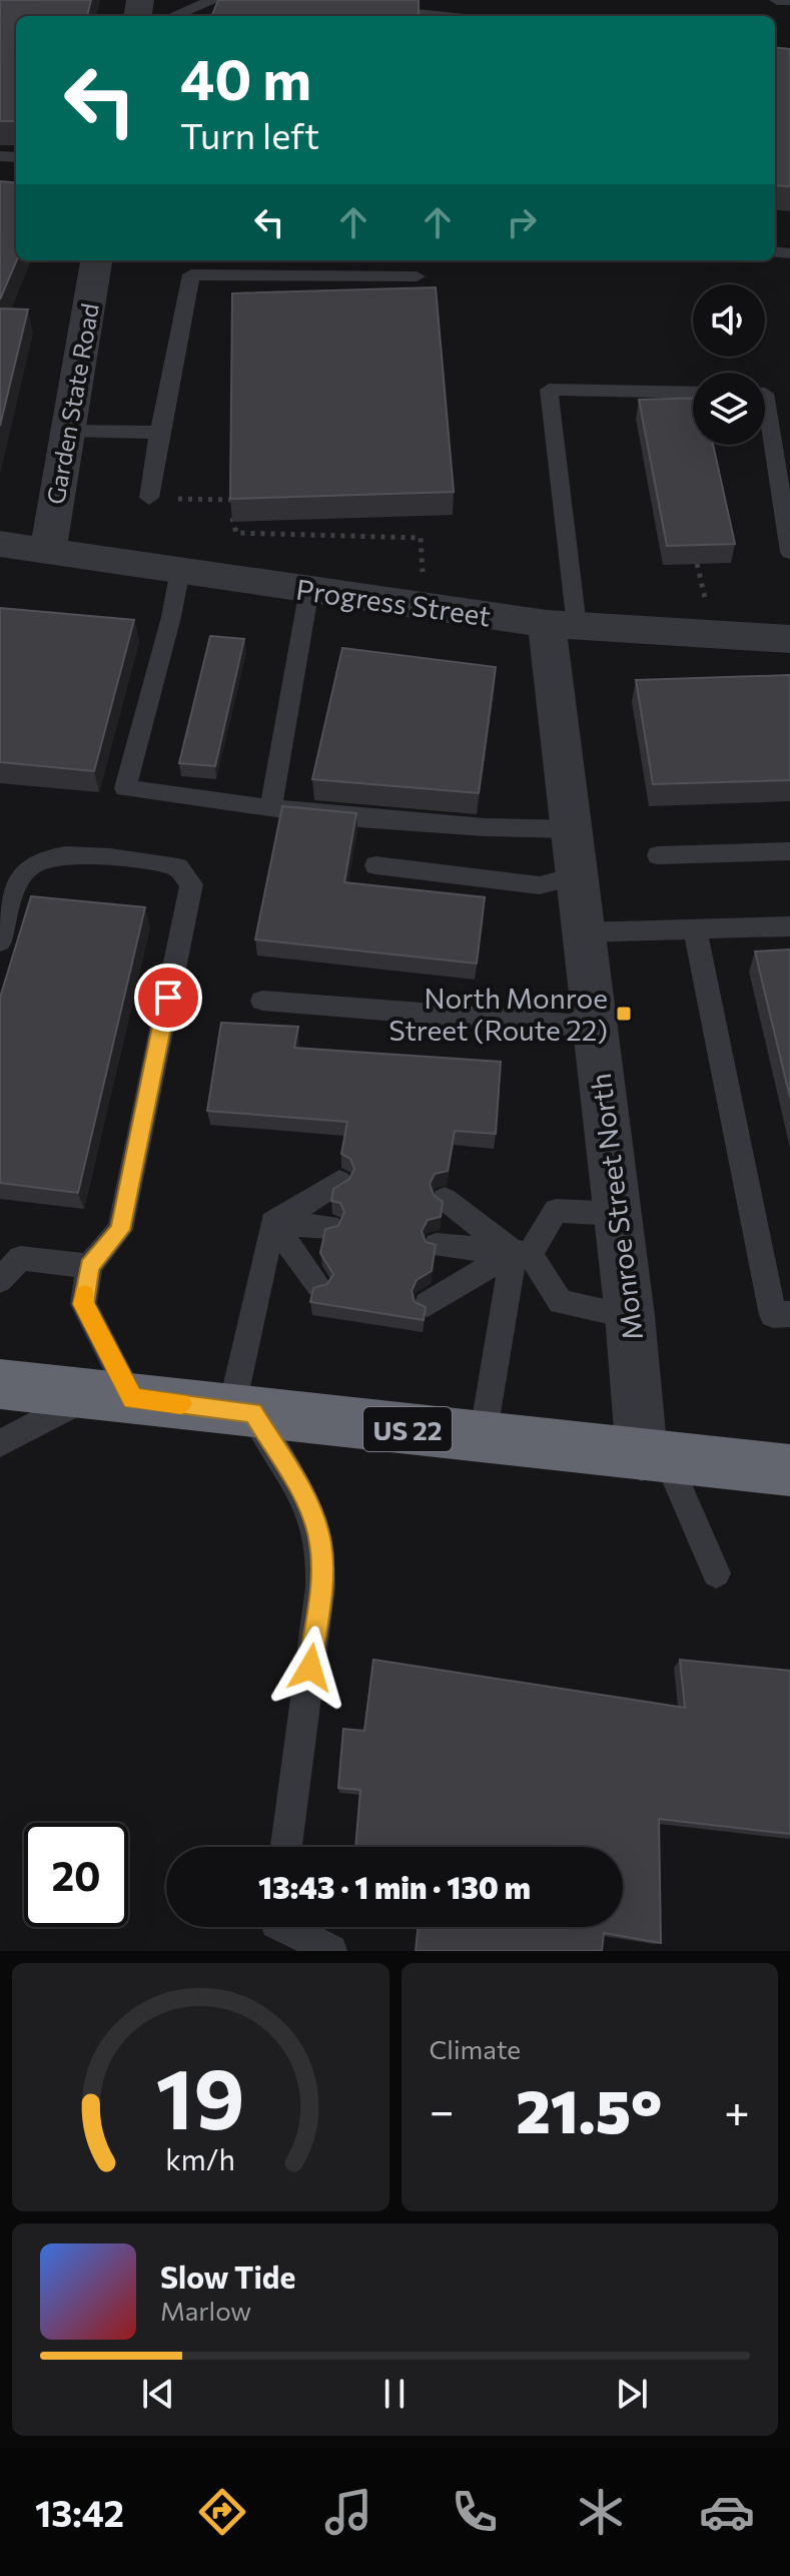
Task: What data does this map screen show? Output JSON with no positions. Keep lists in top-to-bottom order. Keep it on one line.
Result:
{"streets":{"highway":["US 22"],"street":["Garden State Road","Progress Street","Monroe Street North"]},"crossings":[["Garden State Road","Progress Street"],["Progress Street","Monroe Street North"],["Monroe Street North","US 22"]],"places":{"transit":["North Monroe Street (Route 22)"]},"page":{"turn":["40 m","Turn left"],"limit":"20","trip":"13:43 · 1 min · 130 m","tile":"Climate","heat":["−","21.5°","+"],"song":["Slow Tide","Marlow"],"tabs":"13:42","gauge":["19","km/h"]}}
